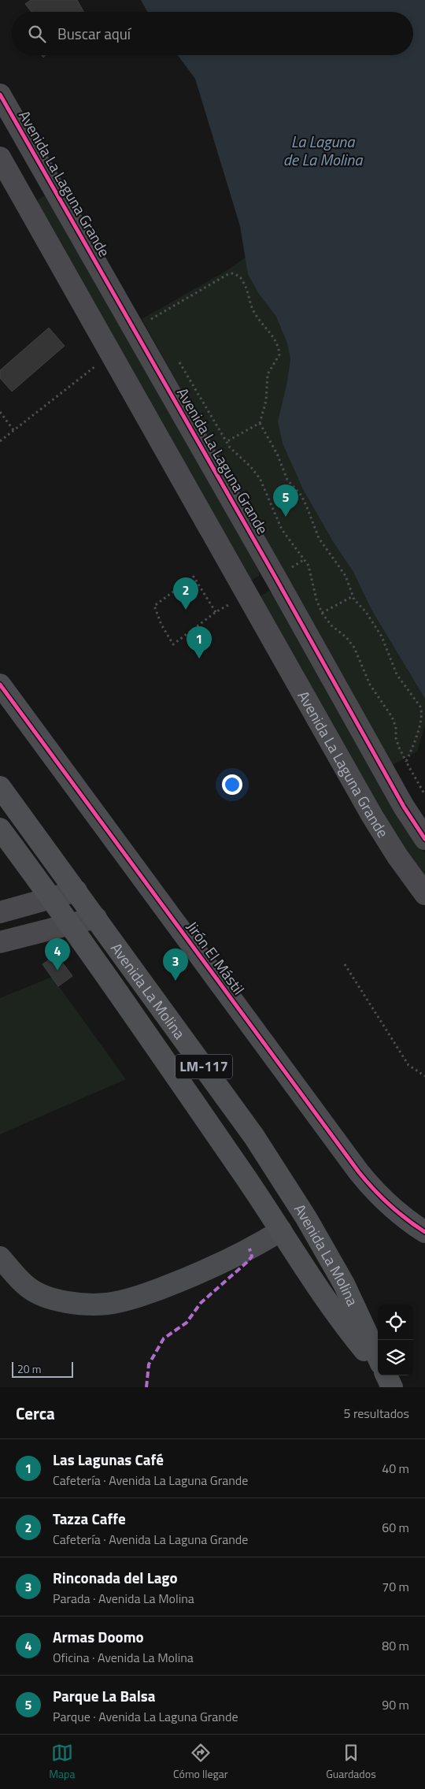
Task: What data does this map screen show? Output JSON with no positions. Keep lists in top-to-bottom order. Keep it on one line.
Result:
{"streets":{"main road":["Avenida La Molina","LM-117"],"street":["Avenida La Laguna Grande","Jirón El Mástil"]},"water":["La Laguna de La Molina"],"scale_bar":"20 m","page":{"search":"Buscar aquí","pins":["5","2","1","4","3"],"scale":"20 m","heading":["Cerca","5 resultados"],"list":[{"mark":"1","name":"Las Lagunas Café","note":"Cafetería · Avenida La Laguna Grande","value":"40 m"},{"mark":"2","name":"Tazza Caffe","note":"Cafetería · Avenida La Laguna Grande","value":"60 m"},{"mark":"3","name":"Rinconada del Lago","note":"Parada · Avenida La Molina","value":"70 m"},{"mark":"4","name":"Armas Doomo","note":"Oficina · Avenida La Molina","value":"80 m"},{"mark":"5","name":"Parque La Balsa","note":"Parque · Avenida La Laguna Grande","value":"90 m"}],"nav":["Mapa","Cómo llegar","Guardados"]}}
